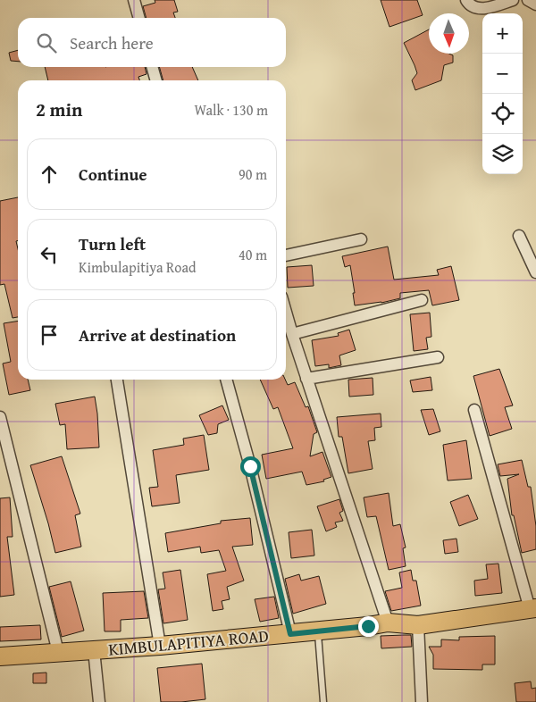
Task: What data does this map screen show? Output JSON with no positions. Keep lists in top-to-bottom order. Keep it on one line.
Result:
{"streets":{"main road":["KIMBULAPITIYA ROAD"]},"north":"bottom","page":{"map_buttons":["+","−"],"search":"Search here","heading":["2 min","Walk · 130 m"],"list":[["Continue","90 m"],["Turn left","Kimbulapitiya Road","40 m"],"Arrive at destination"]}}
